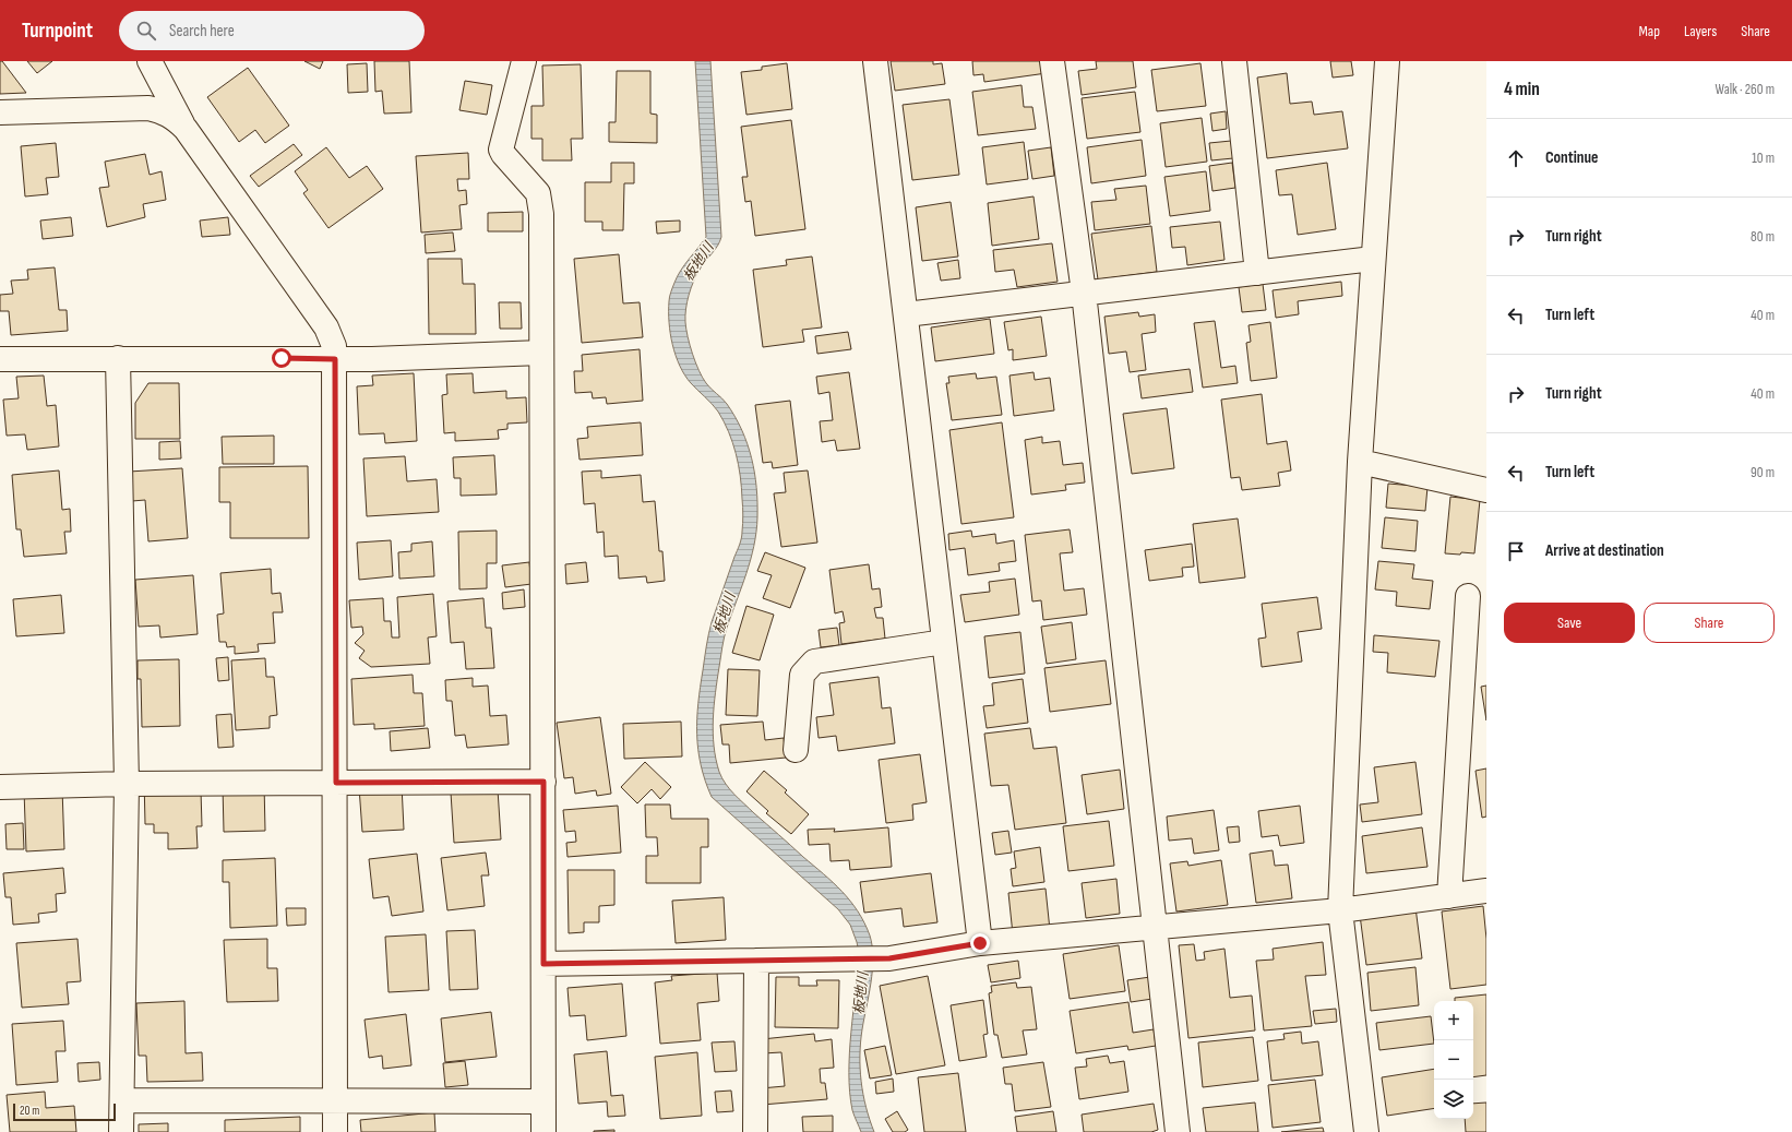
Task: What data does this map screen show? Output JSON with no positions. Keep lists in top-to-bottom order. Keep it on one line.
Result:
{"water":["板地川"],"scale_bar":"20 m","page":{"header":"Turnpoint","search":"Search here","nav":["Map","Layers","Share"],"heading":["4 min","Walk · 260 m"],"list":[["Continue","10 m"],["Turn right","80 m"],["Turn left","40 m"],["Turn right","40 m"],["Turn left","90 m"],"Arrive at destination"],"buttons":["Save","Share"],"map_buttons":["+","−"],"scale":"20 m"}}
